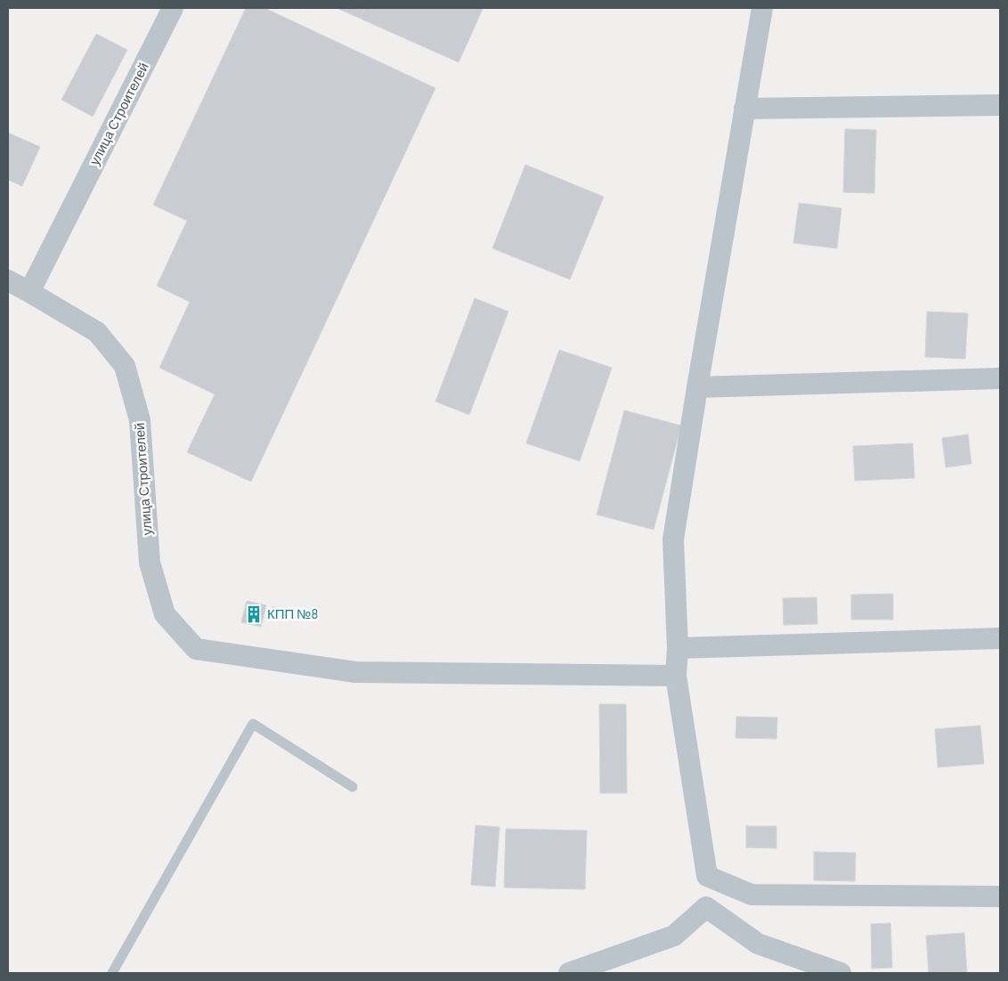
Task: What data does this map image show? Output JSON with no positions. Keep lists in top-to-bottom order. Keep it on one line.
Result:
{"streets":{"street":["улица Строителей"]},"places":{"building":["КПП №8"]}}
